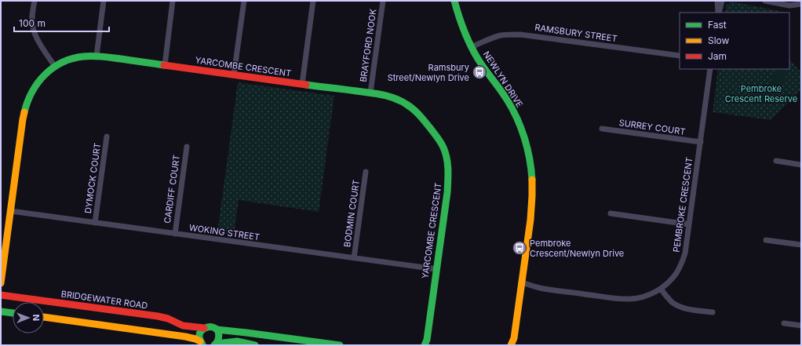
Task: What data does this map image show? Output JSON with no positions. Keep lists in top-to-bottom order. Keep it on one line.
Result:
{"streets":{"street":["RAMSBURY STREET","BRAYFORD NOOK","YARCOMBE CRESCENT","NEWLYN DRIVE","SURREY COURT","DYMOCK COURT","CARDIFF COURT","PEMBROKE CRESCENT","BODMIN COURT","WOKING STREET","BRIDGEWATER ROAD"]},"crossings":[["RAMSBURY STREET","NEWLYN DRIVE"],["BRAYFORD NOOK","YARCOMBE CRESCENT"],["YARCOMBE CRESCENT","WOKING STREET"],["NEWLYN DRIVE","PEMBROKE CRESCENT"],["SURREY COURT","PEMBROKE CRESCENT"],["DYMOCK COURT","WOKING STREET"],["CARDIFF COURT","WOKING STREET"],["BODMIN COURT","WOKING STREET"]],"parks":["Pembroke Crescent Reserve"],"places":{"bus stop":["Ramsbury Street/Newlyn Drive","Pembroke Crescent/Newlyn Drive"]},"legend":["Fast","Slow","Jam"],"scale_bar":"100 m","north":"right"}
